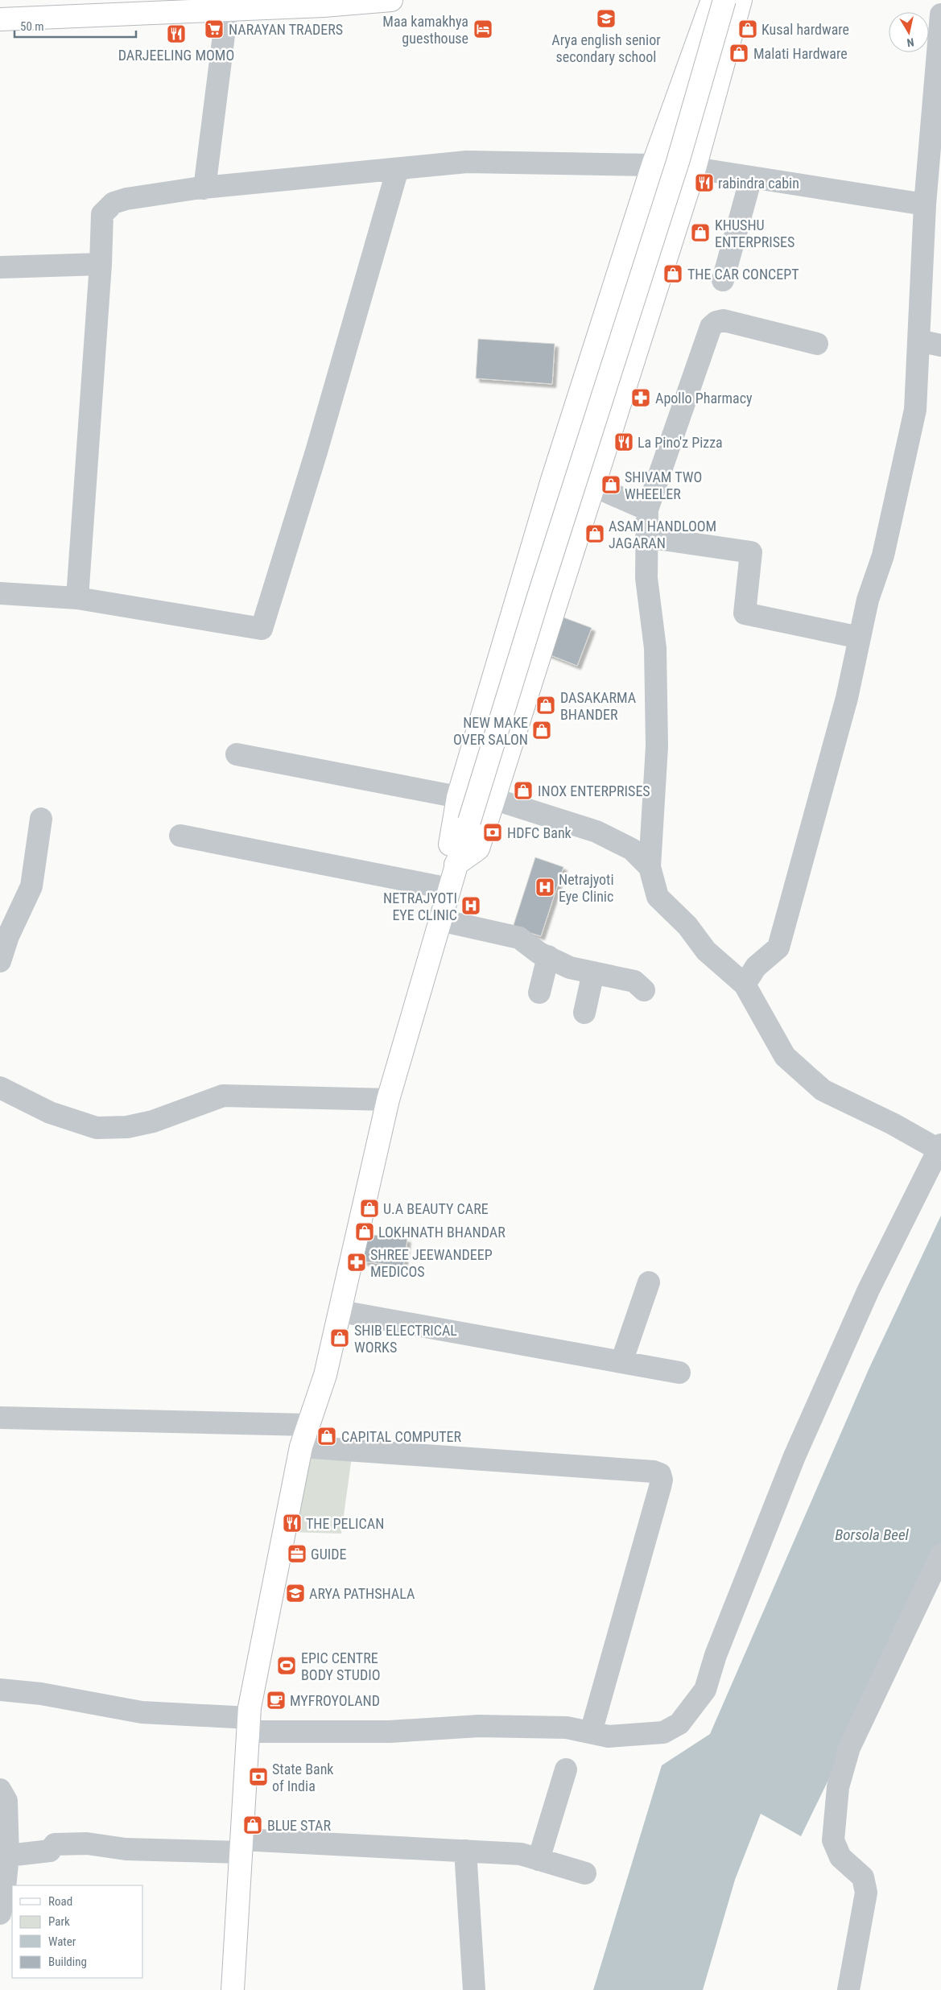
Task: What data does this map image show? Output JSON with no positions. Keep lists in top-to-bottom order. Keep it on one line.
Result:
{"water":["Borsola Beel"],"places":{"school or university":["Arya english senior secondary school","ARYA PATHSHALA"],"supermarket":["NARAYAN TRADERS"],"hotel":["Maa kamakhya guesthouse"],"shop":["Kusal hardware","Malati Hardware","KHUSHU ENTERPRISES","THE CAR CONCEPT","SHIVAM TWO WHEELER","ASAM HANDLOOM JAGARAN","DASAKARMA BHANDER","NEW MAKE OVER SALON","INOX ENTERPRISES","U.A BEAUTY CARE","LOKHNATH BHANDAR","SHIB ELECTRICAL WORKS","CAPITAL COMPUTER","BLUE STAR"],"restaurant":["DARJEELING MOMO","rabindra cabin","La Pino'z Pizza","THE PELICAN"],"pharmacy":["Apollo Pharmacy","SHREE JEEWANDEEP MEDICOS"],"bank":["HDFC Bank","State Bank of India"],"hospital":["Netrajyoti Eye Clinic","NETRAJYOTI EYE CLINIC"],"office":["GUIDE"],"sports":["EPIC CENTRE BODY STUDIO"],"cafe":["MYFROYOLAND"]},"legend":["Road","Park","Water","Building"],"scale_bar":"50 m","north":"bottom"}
